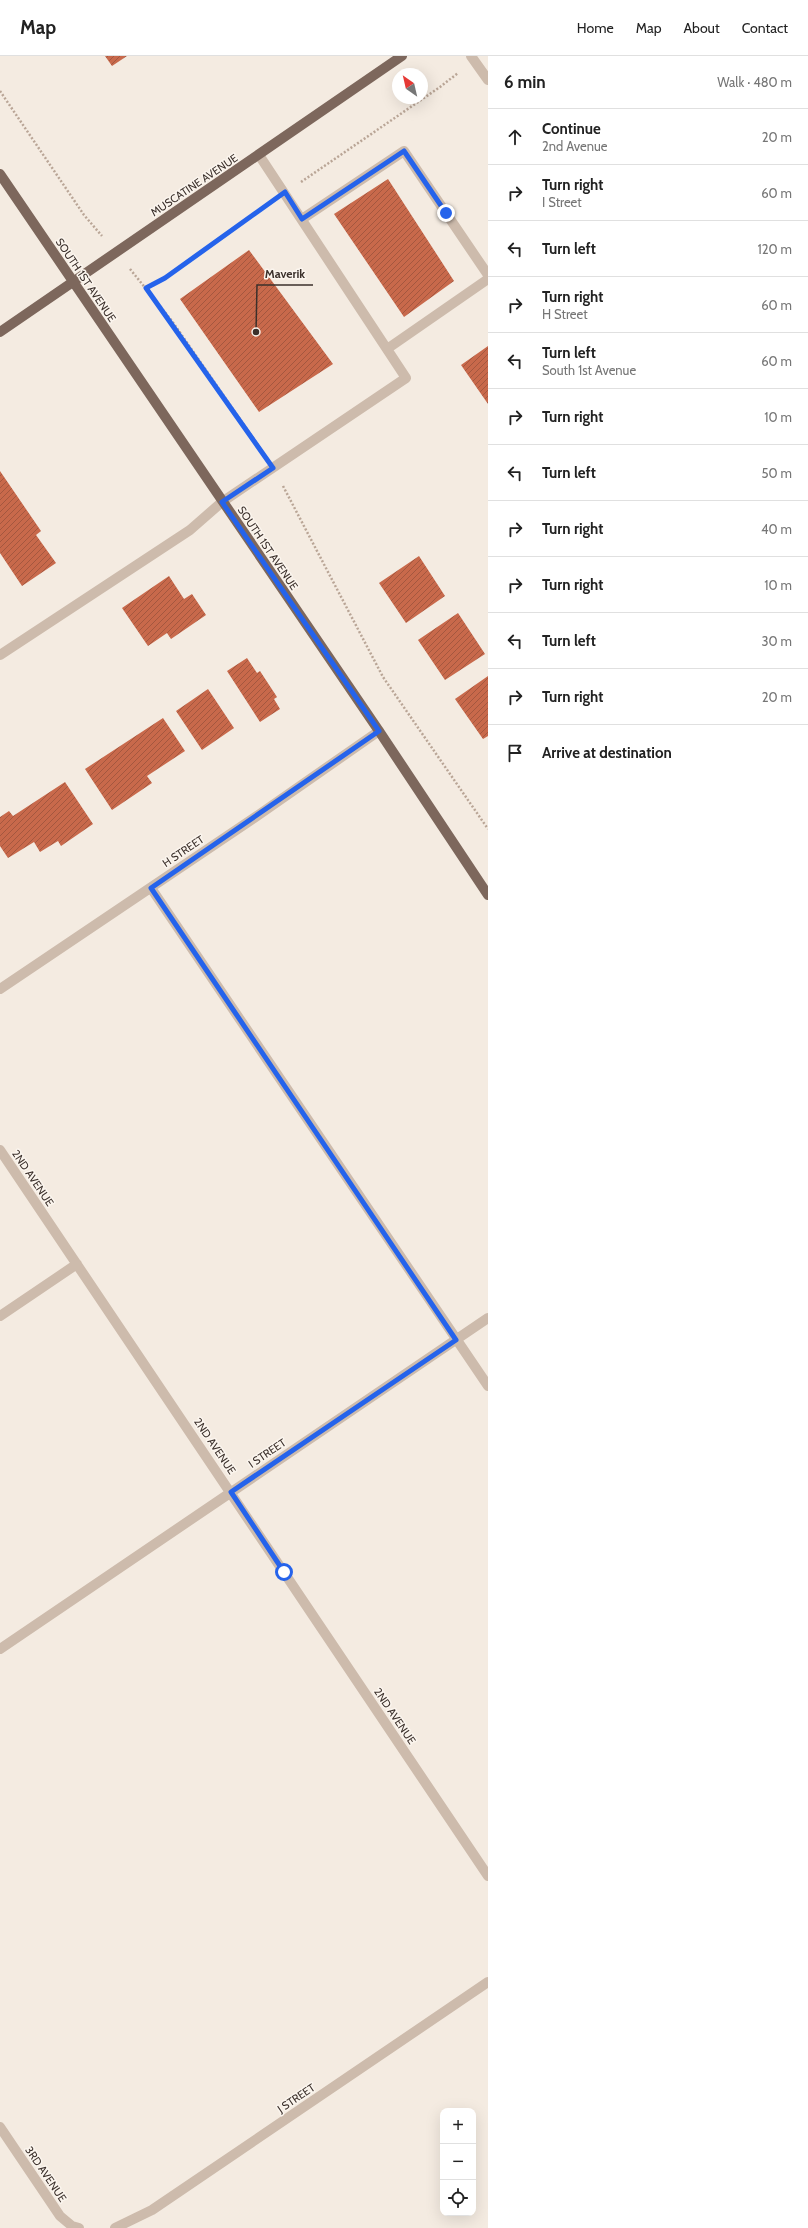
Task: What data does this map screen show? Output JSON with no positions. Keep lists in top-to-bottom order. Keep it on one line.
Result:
{"streets":{"main road":["MUSCATINE AVENUE","SOUTH 1ST AVENUE"],"street":["H STREET","2ND AVENUE","I STREET","J STREET","3RD AVENUE"]},"crossings":[["MUSCATINE AVENUE","SOUTH 1ST AVENUE"],["SOUTH 1ST AVENUE","H STREET"],["2ND AVENUE","I STREET"]],"places":["Maverik"],"north":"top left","page":{"header":"Map","nav":["Home","Map","About","Contact"],"heading":["6 min","Walk · 480 m"],"list":[["Continue","2nd Avenue","20 m"],["Turn right","I Street","60 m"],["Turn left","120 m"],["Turn right","H Street","60 m"],["Turn left","South 1st Avenue","60 m"],["Turn right","10 m"],["Turn left","50 m"],["Turn right","40 m"],["Turn right","10 m"],["Turn left","30 m"],["Turn right","20 m"],"Arrive at destination"],"map_buttons":["+","−"]}}
